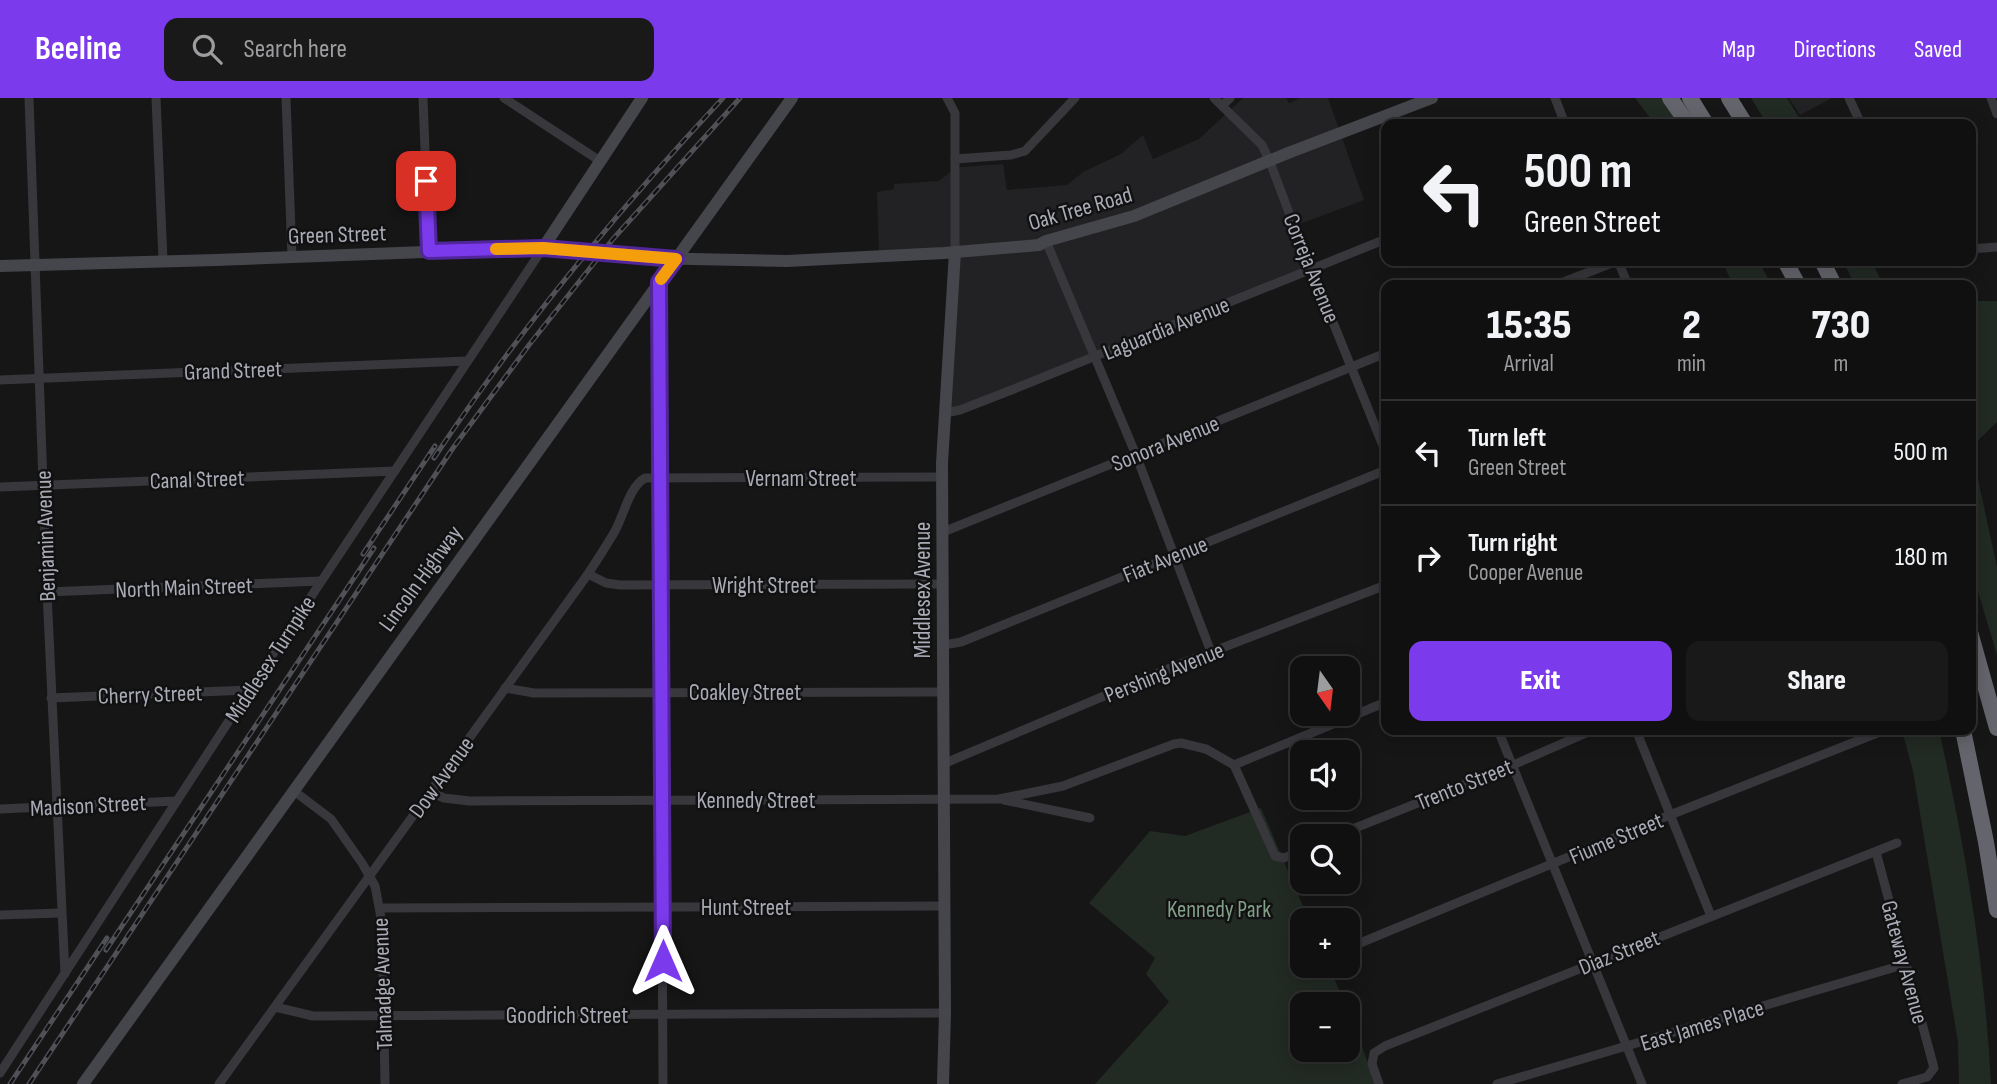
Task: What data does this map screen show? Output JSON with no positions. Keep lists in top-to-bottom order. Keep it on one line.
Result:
{"streets":{"street":["Oak Tree Road","Green Street","Correja Avenue","Laguardia Avenue","Grand Street","Sonora Avenue","Vernam Street","Canal Street","Benjamin Avenue","Fiat Avenue","Lincoln Highway","Wright Street","North Main Street","Middlesex Avenue","Middlesex Turnpike","Pershing Avenue","Coakley Street","Cherry Street","Dow Avenue","Trento Street","Kennedy Street","Madison Street","Fiume Street","Hunt Street","Diaz Street","Gateway Avenue","Talmadge Avenue","Goodrich Street","East James Place"]},"crossings":[["Oak Tree Road","Green Street"],["Oak Tree Road","Correja Avenue"],["Oak Tree Road","Lincoln Highway"],["Oak Tree Road","Middlesex Avenue"],["Green Street","Benjamin Avenue"],["Green Street","Lincoln Highway"],["Green Street","Middlesex Turnpike"],["Correja Avenue","Laguardia Avenue"],["Correja Avenue","Sonora Avenue"],["Laguardia Avenue","Middlesex Avenue"],["Grand Street","Benjamin Avenue"],["Grand Street","Middlesex Turnpike"],["Sonora Avenue","Middlesex Avenue"],["Vernam Street","Middlesex Avenue"],["Vernam Street","Dow Avenue"],["Canal Street","Benjamin Avenue"],["Canal Street","Middlesex Turnpike"],["Benjamin Avenue","North Main Street"],["Benjamin Avenue","Middlesex Turnpike"],["Benjamin Avenue","Cherry Street"],["Benjamin Avenue","Madison Street"],["Fiat Avenue","Middlesex Avenue"],["Lincoln Highway","Talmadge Avenue"],["Wright Street","Middlesex Avenue"],["Wright Street","Dow Avenue"],["North Main Street","Middlesex Turnpike"],["Middlesex Avenue","Pershing Avenue"],["Middlesex Avenue","Coakley Street"],["Middlesex Avenue","Kennedy Street"],["Middlesex Avenue","Hunt Street"],["Middlesex Avenue","Goodrich Street"],["Middlesex Turnpike","Cherry Street"],["Middlesex Turnpike","Madison Street"],["Coakley Street","Dow Avenue"],["Dow Avenue","Kennedy Street"],["Dow Avenue","Talmadge Avenue"],["Dow Avenue","Goodrich Street"],["Hunt Street","Talmadge Avenue"],["Diaz Street","Gateway Avenue"],["Gateway Avenue","East James Place"],["Talmadge Avenue","Goodrich Street"]],"parks":["Kennedy Park"],"north":"bottom","page":{"header":"Beeline","search":"Search here","nav":["Map","Directions","Saved"],"turn":["500 m","Green Street"],"eta":["15:35","Arrival","2","min","730","m"],"list":[{"name":"Turn left","note":"Green Street","value":"500 m"},{"name":"Turn right","note":"Cooper Avenue","value":"180 m"}],"buttons":["Exit","Share"],"map_buttons":["+","−"]}}
